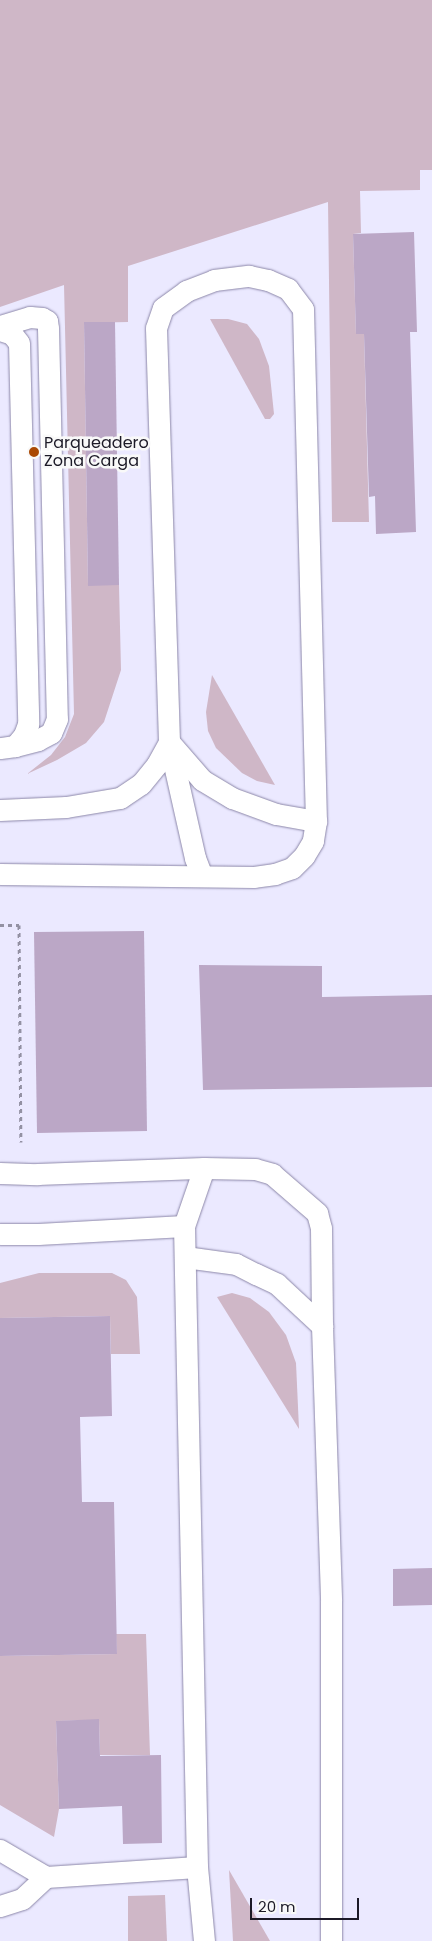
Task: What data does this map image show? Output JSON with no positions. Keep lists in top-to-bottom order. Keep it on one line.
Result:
{"places":["Parqueadero Zona Carga"],"scale_bar":"20 m"}
